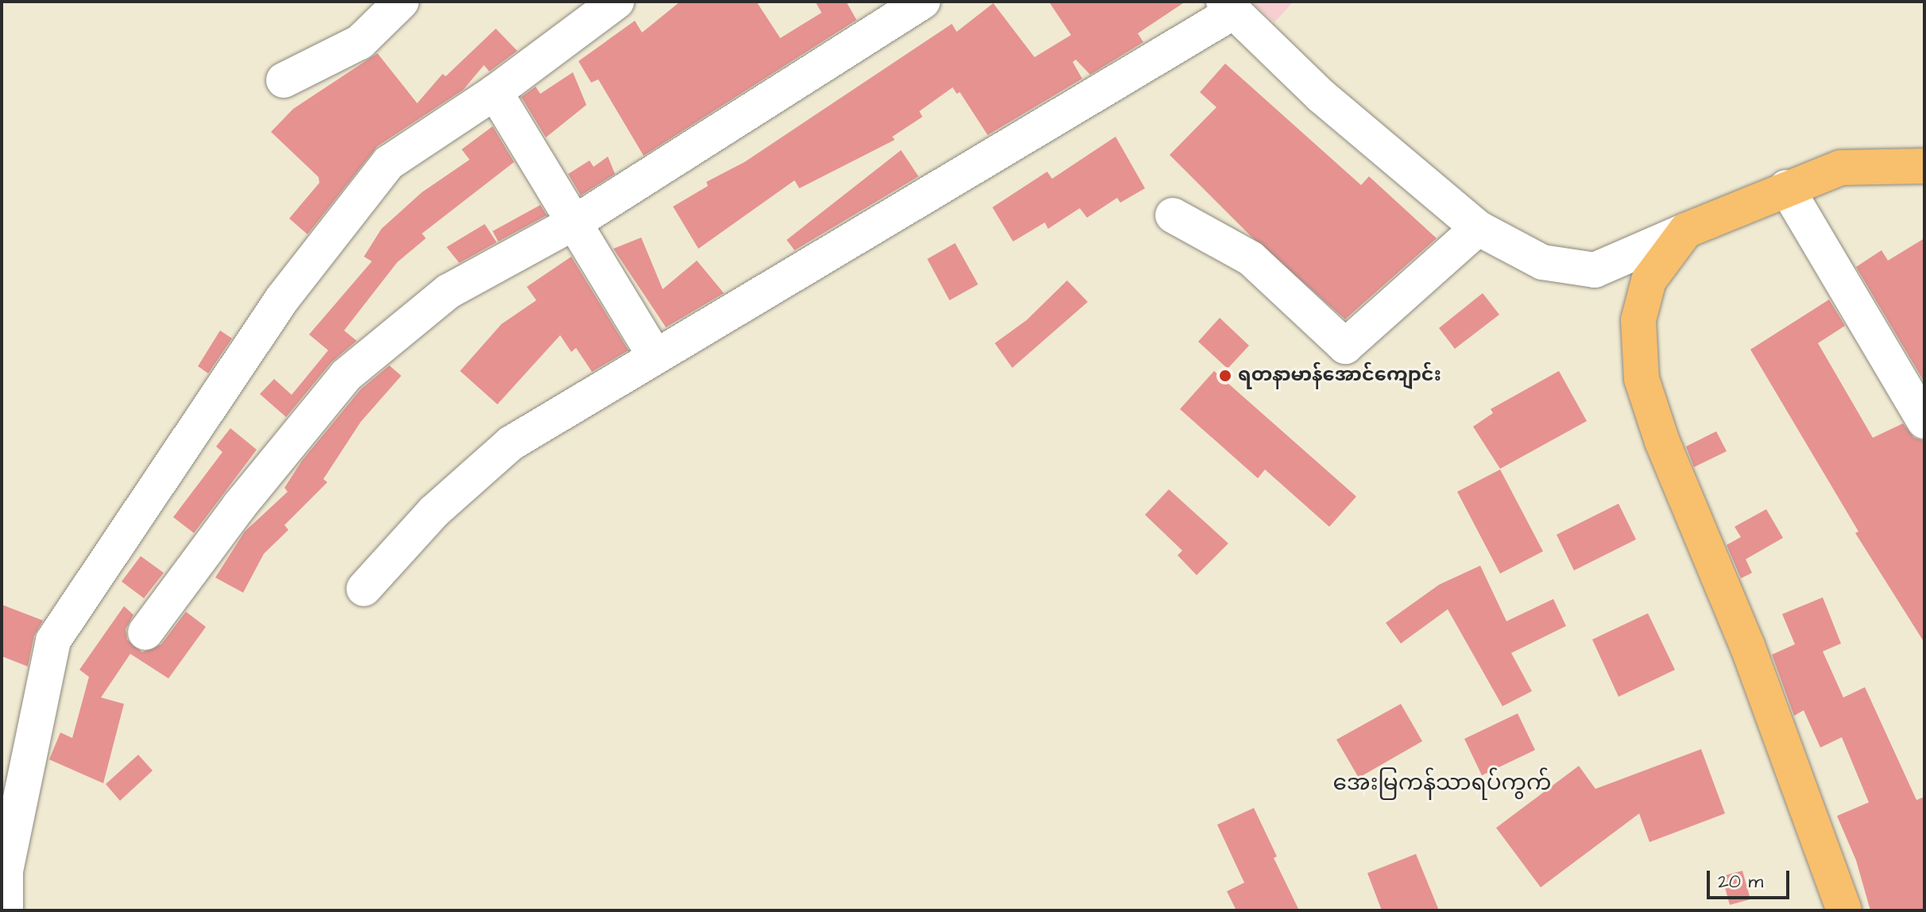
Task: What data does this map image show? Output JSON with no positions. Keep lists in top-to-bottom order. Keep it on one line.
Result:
{"districts":["အေးမြကန်သာရပ်ကွက်"],"places":["ရတနာမာန်အောင်ကျောင်း"],"scale_bar":"20 m"}
